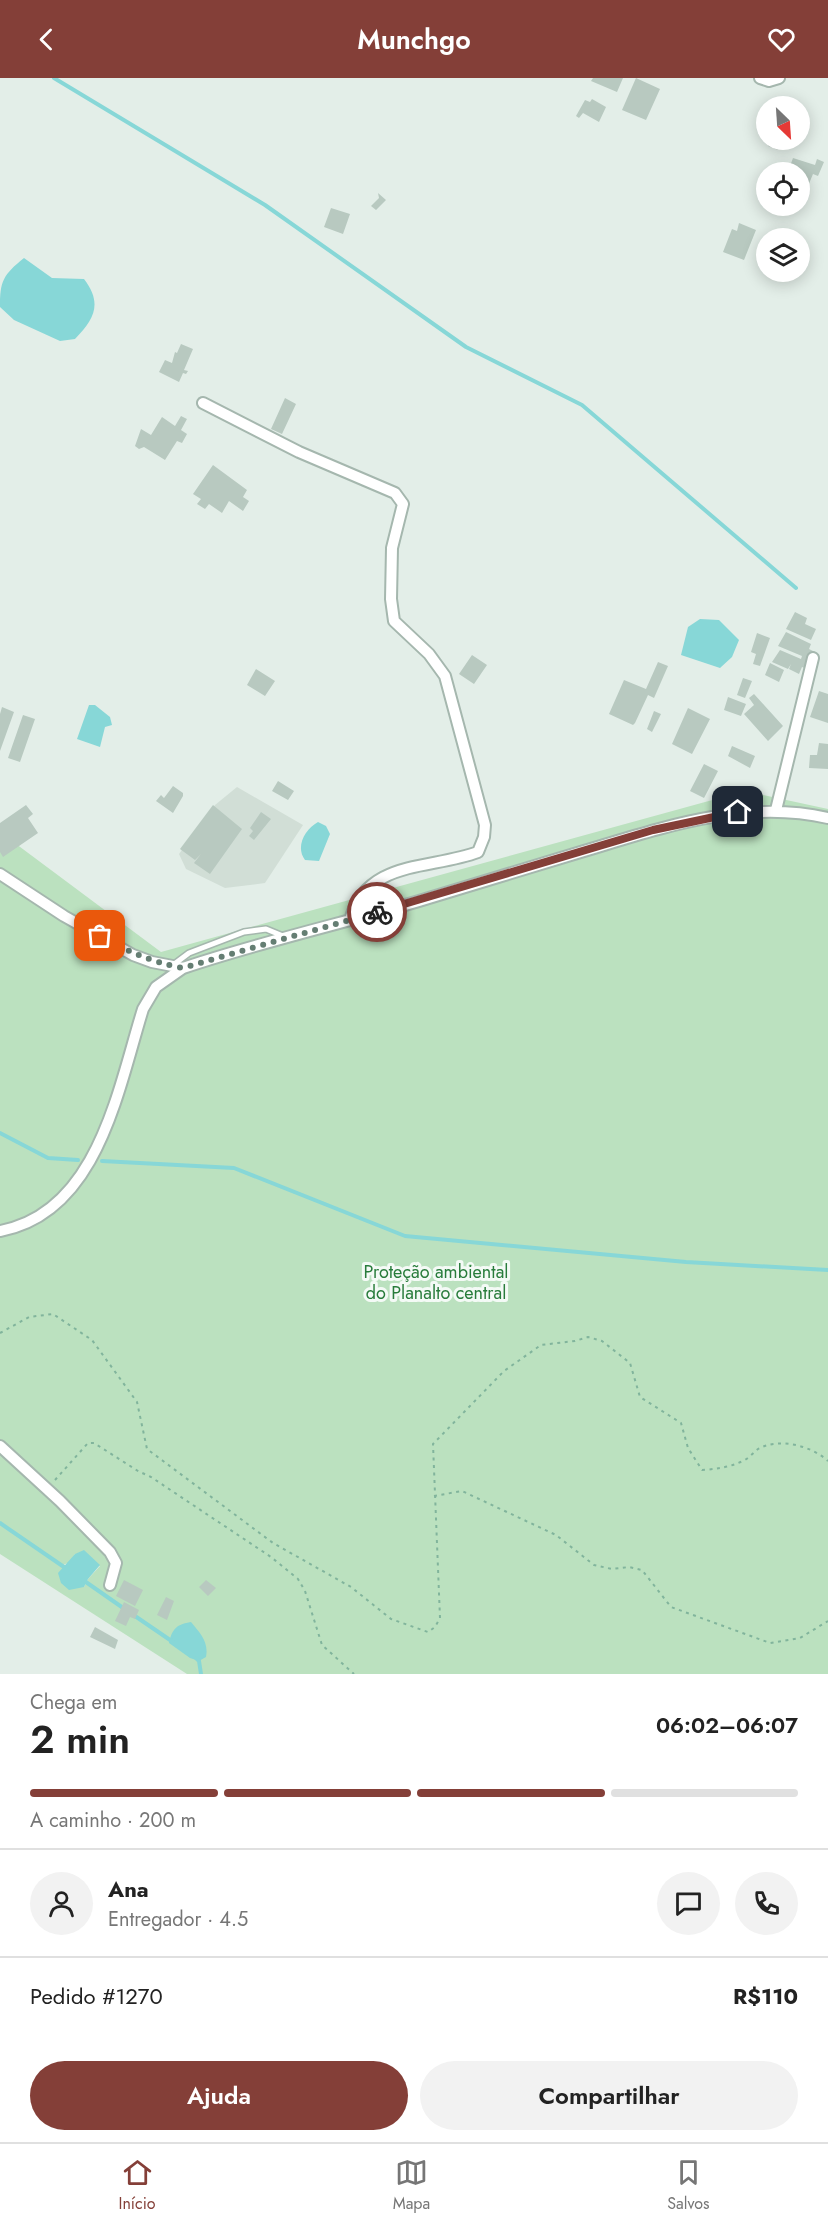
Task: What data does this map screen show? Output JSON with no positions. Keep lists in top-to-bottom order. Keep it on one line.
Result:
{"parks":["Proteção ambiental do Planalto central"],"north":"bottom right","page":{"header":"Munchgo","heading":["2 min","Chega em","06:02–06:07"],"panel":["Ana","Entregador · 4.5","Pedido #1270","R$110"],"bar":"A caminho · 200 m","buttons":["Ajuda","Compartilhar"],"tabs":["Início","Mapa","Salvos"]}}
